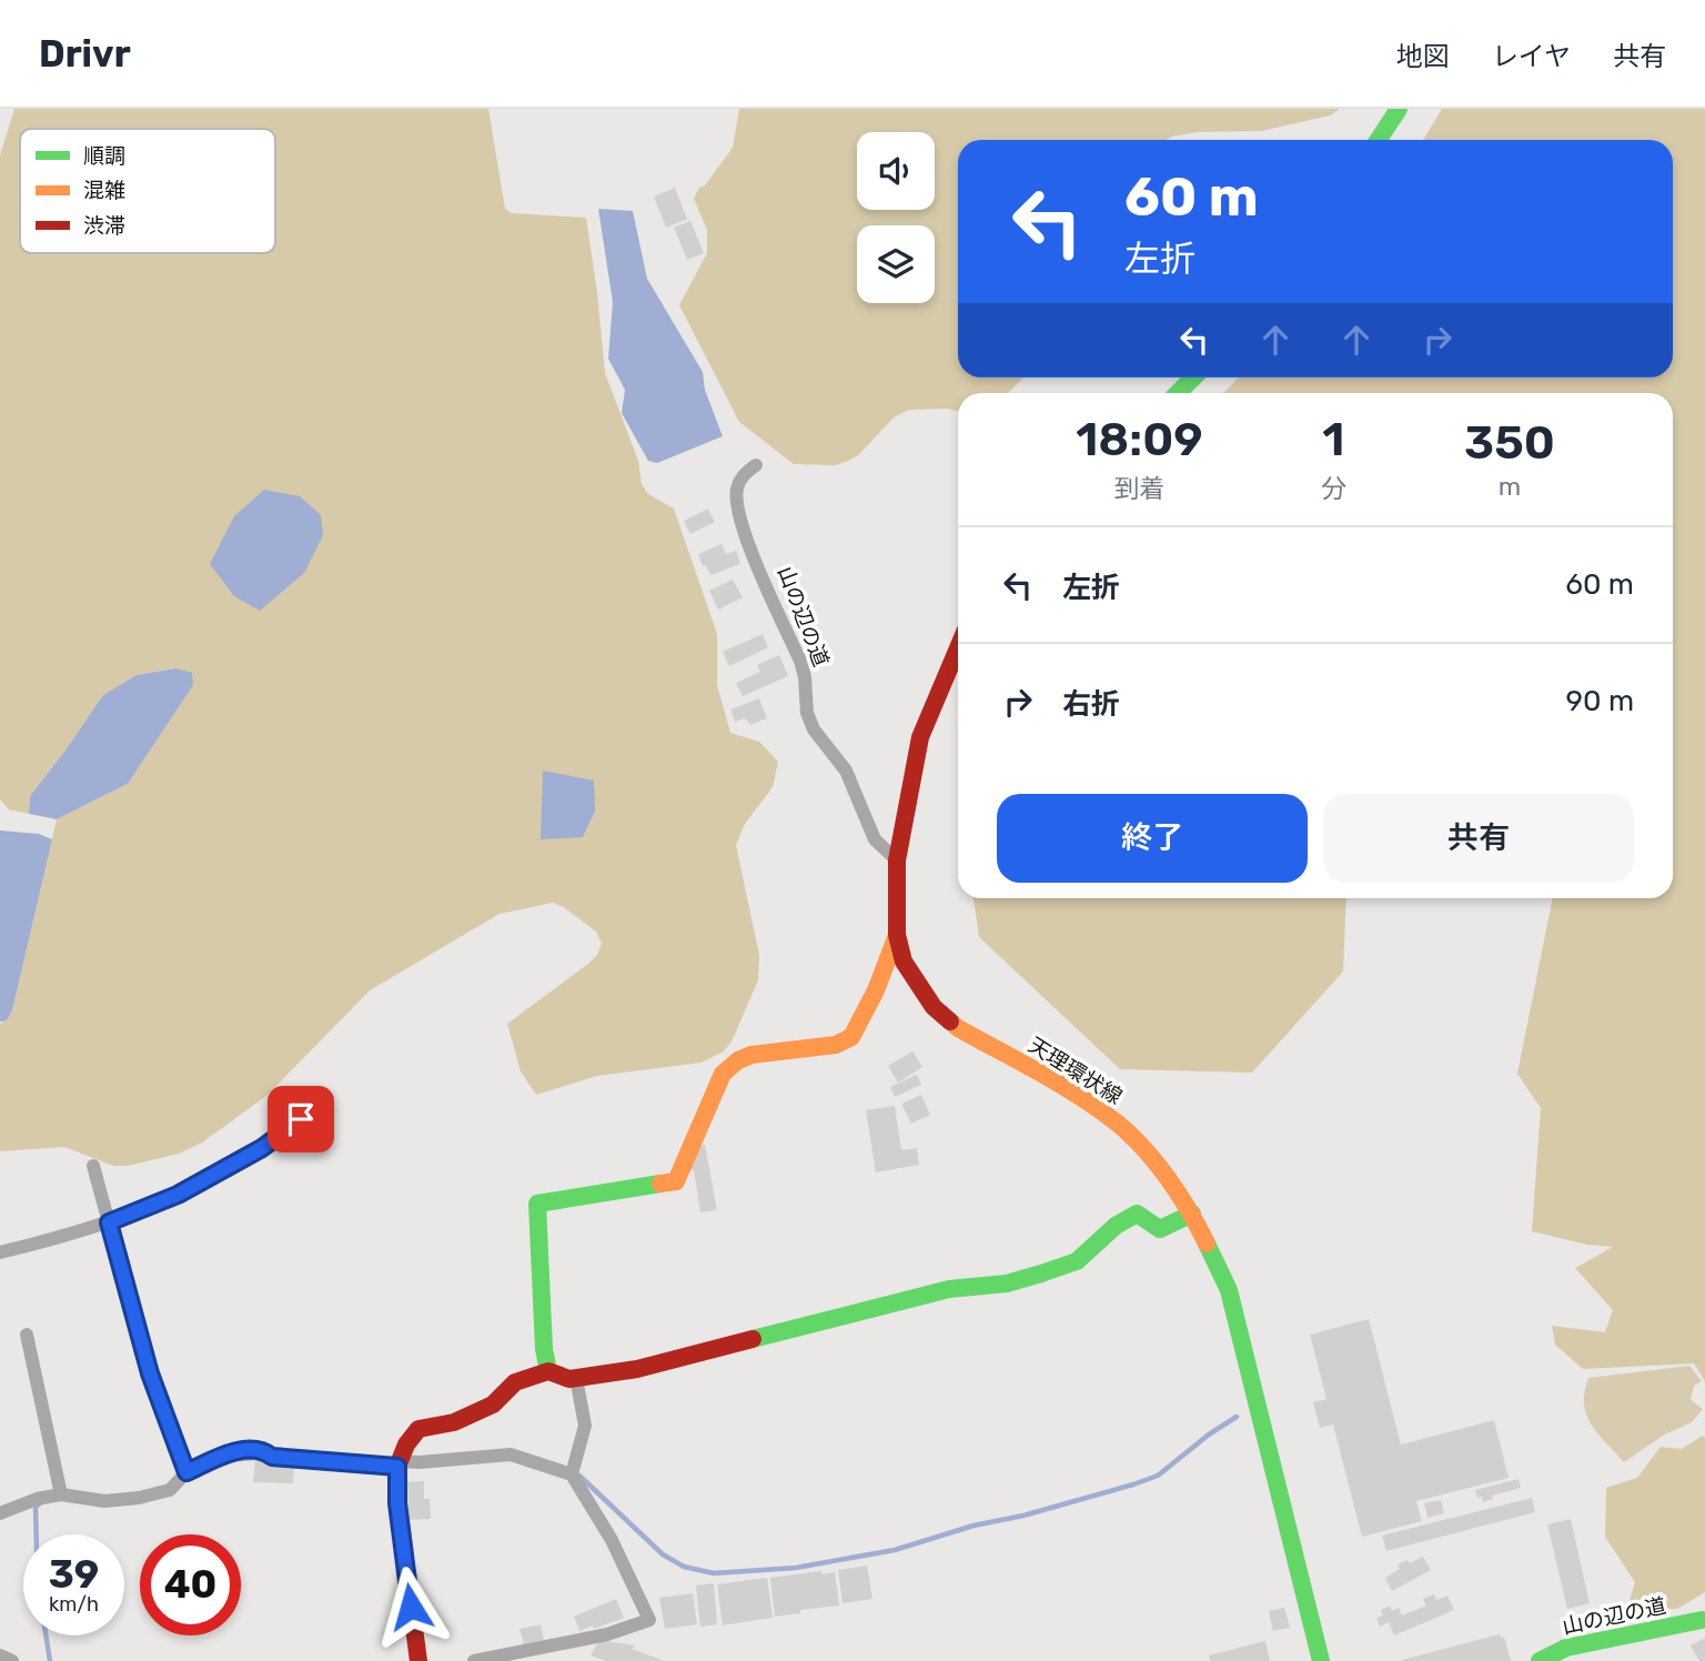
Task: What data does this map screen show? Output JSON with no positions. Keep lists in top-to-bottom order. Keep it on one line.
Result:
{"streets":{"street":["山の辺の道","天理環状線"]},"crossings":[["山の辺の道","天理環状線"]],"legend":["順調","混雑","渋滞"],"page":{"header":"Drivr","nav":["地図","レイヤ","共有"],"turn":["60 m","左折"],"eta":["18:09","到着","1","分","350","m"],"list":[{"name":"左折","value":"60 m"},{"name":"右折","value":"90 m"}],"buttons":["終了","共有"],"speed":"39 km/h","limit":"40"}}
